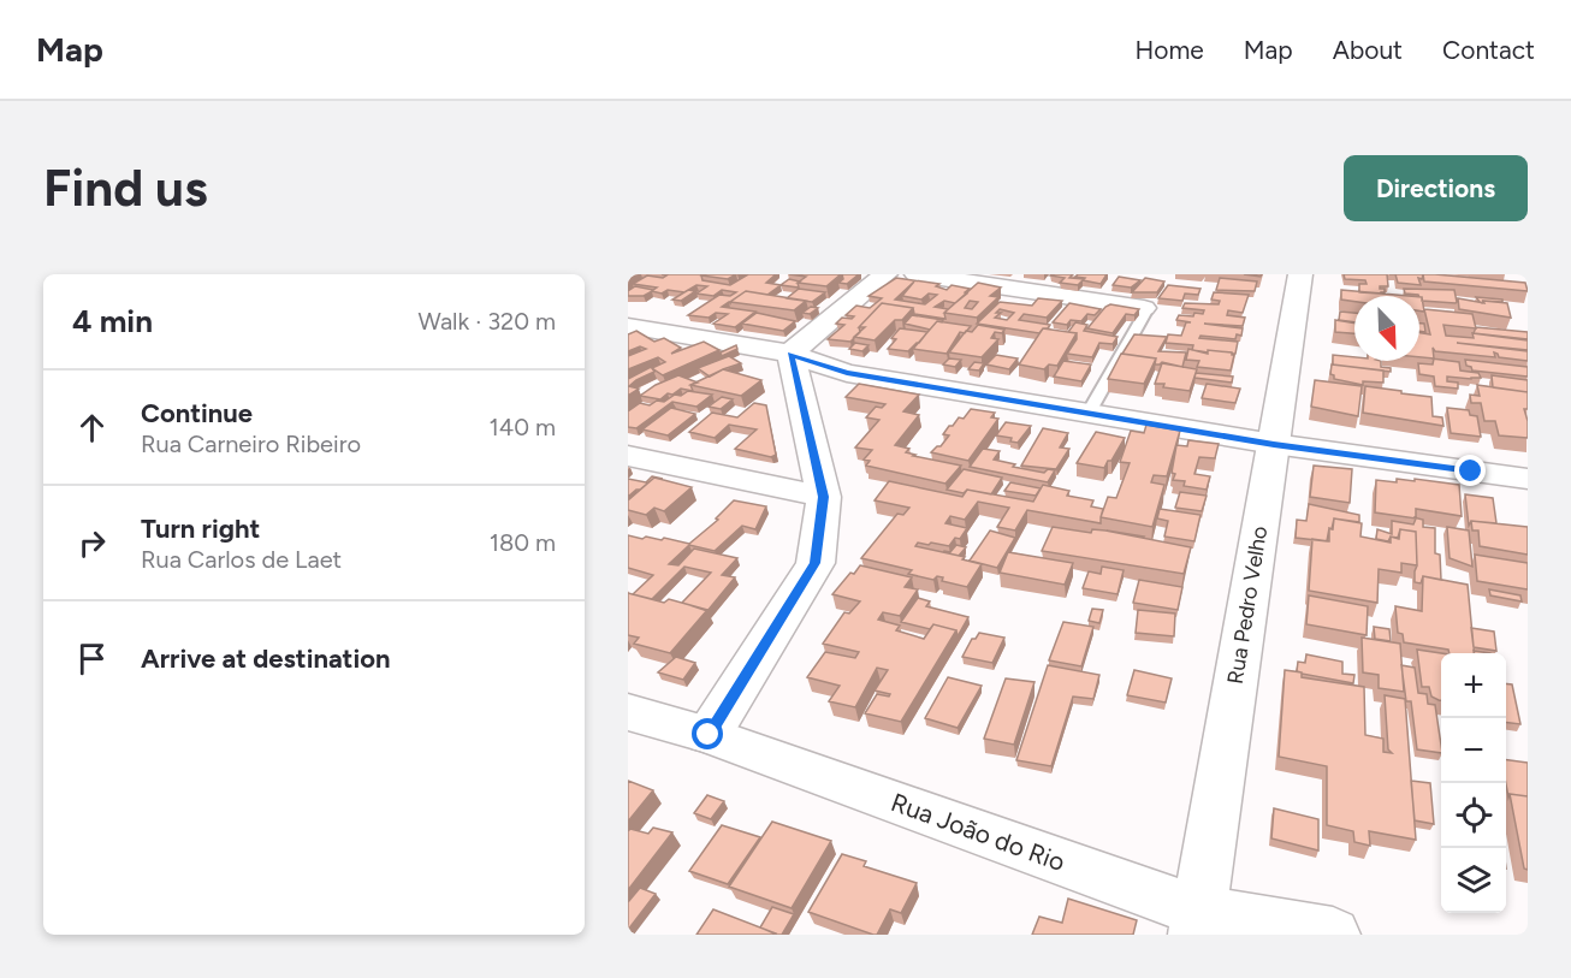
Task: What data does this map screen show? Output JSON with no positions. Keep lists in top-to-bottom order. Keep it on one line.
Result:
{"streets":{"street":["Rua Pedro Velho","Rua João do Rio"]},"crossings":[["Rua Pedro Velho","Rua João do Rio"]],"north":"bottom right","page":{"header":"Map","nav":["Home","Map","About","Contact"],"buttons":"Directions","title":"Find us","heading":["4 min","Walk · 320 m"],"list":[["Continue","Rua Carneiro Ribeiro","140 m"],["Turn right","Rua Carlos de Laet","180 m"],"Arrive at destination"],"map_buttons":["+","−"]}}
